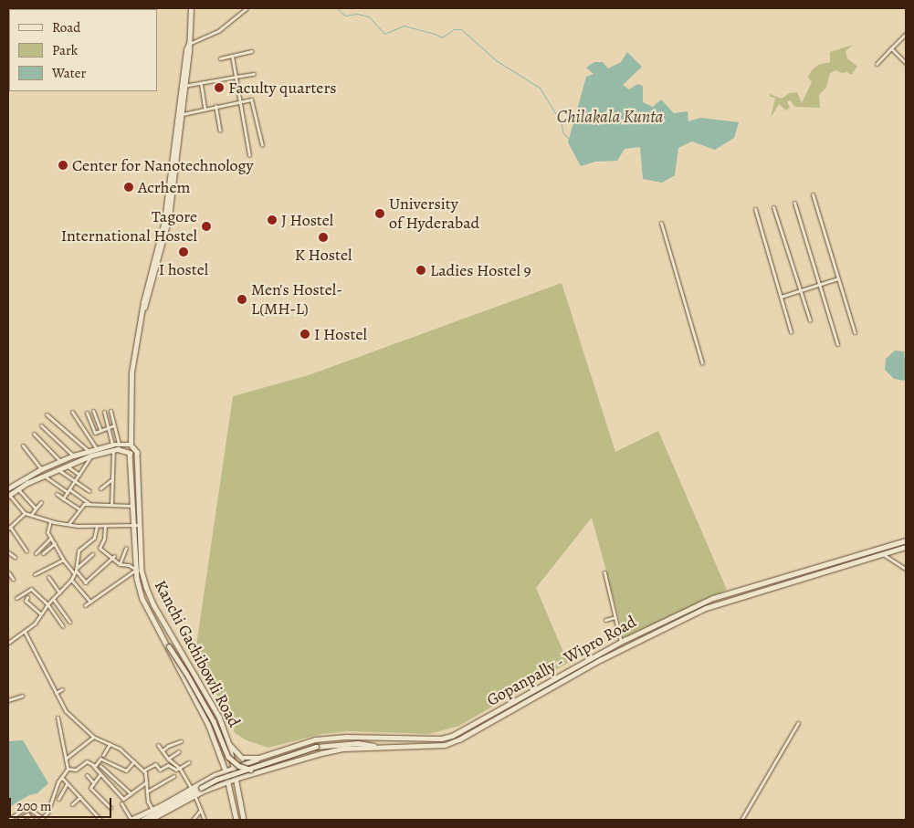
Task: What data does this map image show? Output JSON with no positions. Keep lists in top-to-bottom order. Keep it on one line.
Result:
{"streets":{"main road":["Kanchi Gachibowli Road","Gopanpally - Wipro Road"]},"crossings":[["Kanchi Gachibowli Road","Gopanpally - Wipro Road"]],"water":["Chilakala Kunta"],"places":["Faculty quarters","Center for Nanotechnology","Acrhem","University of Hyderabad","J Hostel","Tagore International Hostel","K Hostel","I hostel","Ladies Hostel 9","Men's Hostel- L(MH-L)","I Hostel"],"legend":["Road","Park","Water"],"scale_bar":"200 m"}
